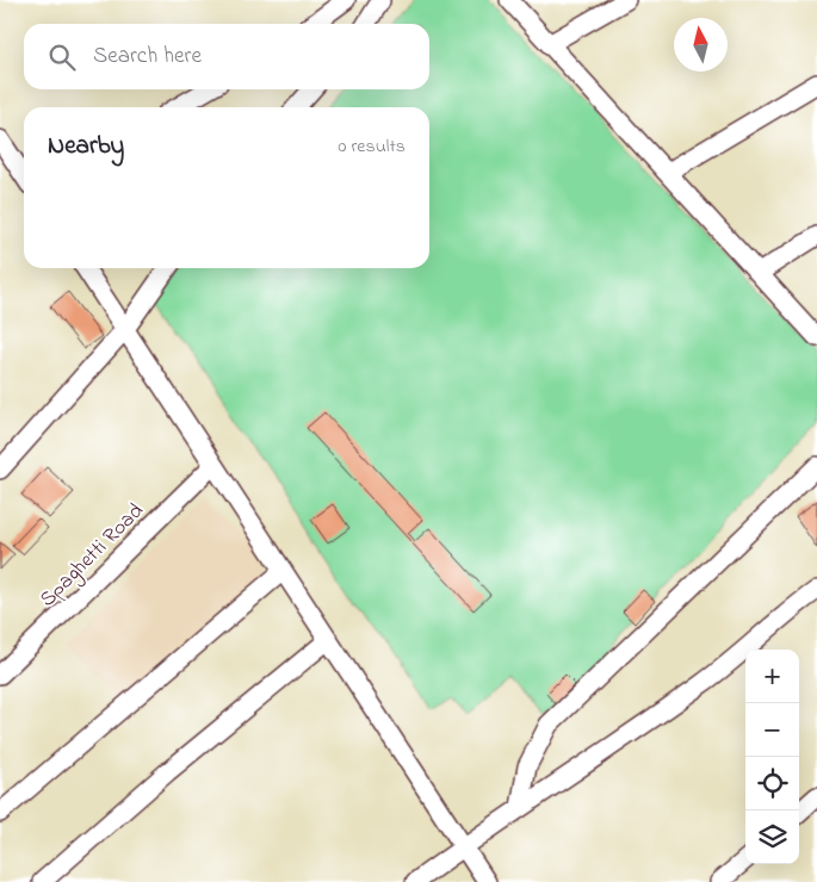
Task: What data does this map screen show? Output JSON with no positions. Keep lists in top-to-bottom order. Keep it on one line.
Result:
{"streets":{"street":["Spaghetti Road"]},"north":"top","page":{"search":"Search here","heading":["Nearby","0 results"],"map_buttons":["+","−"]}}
